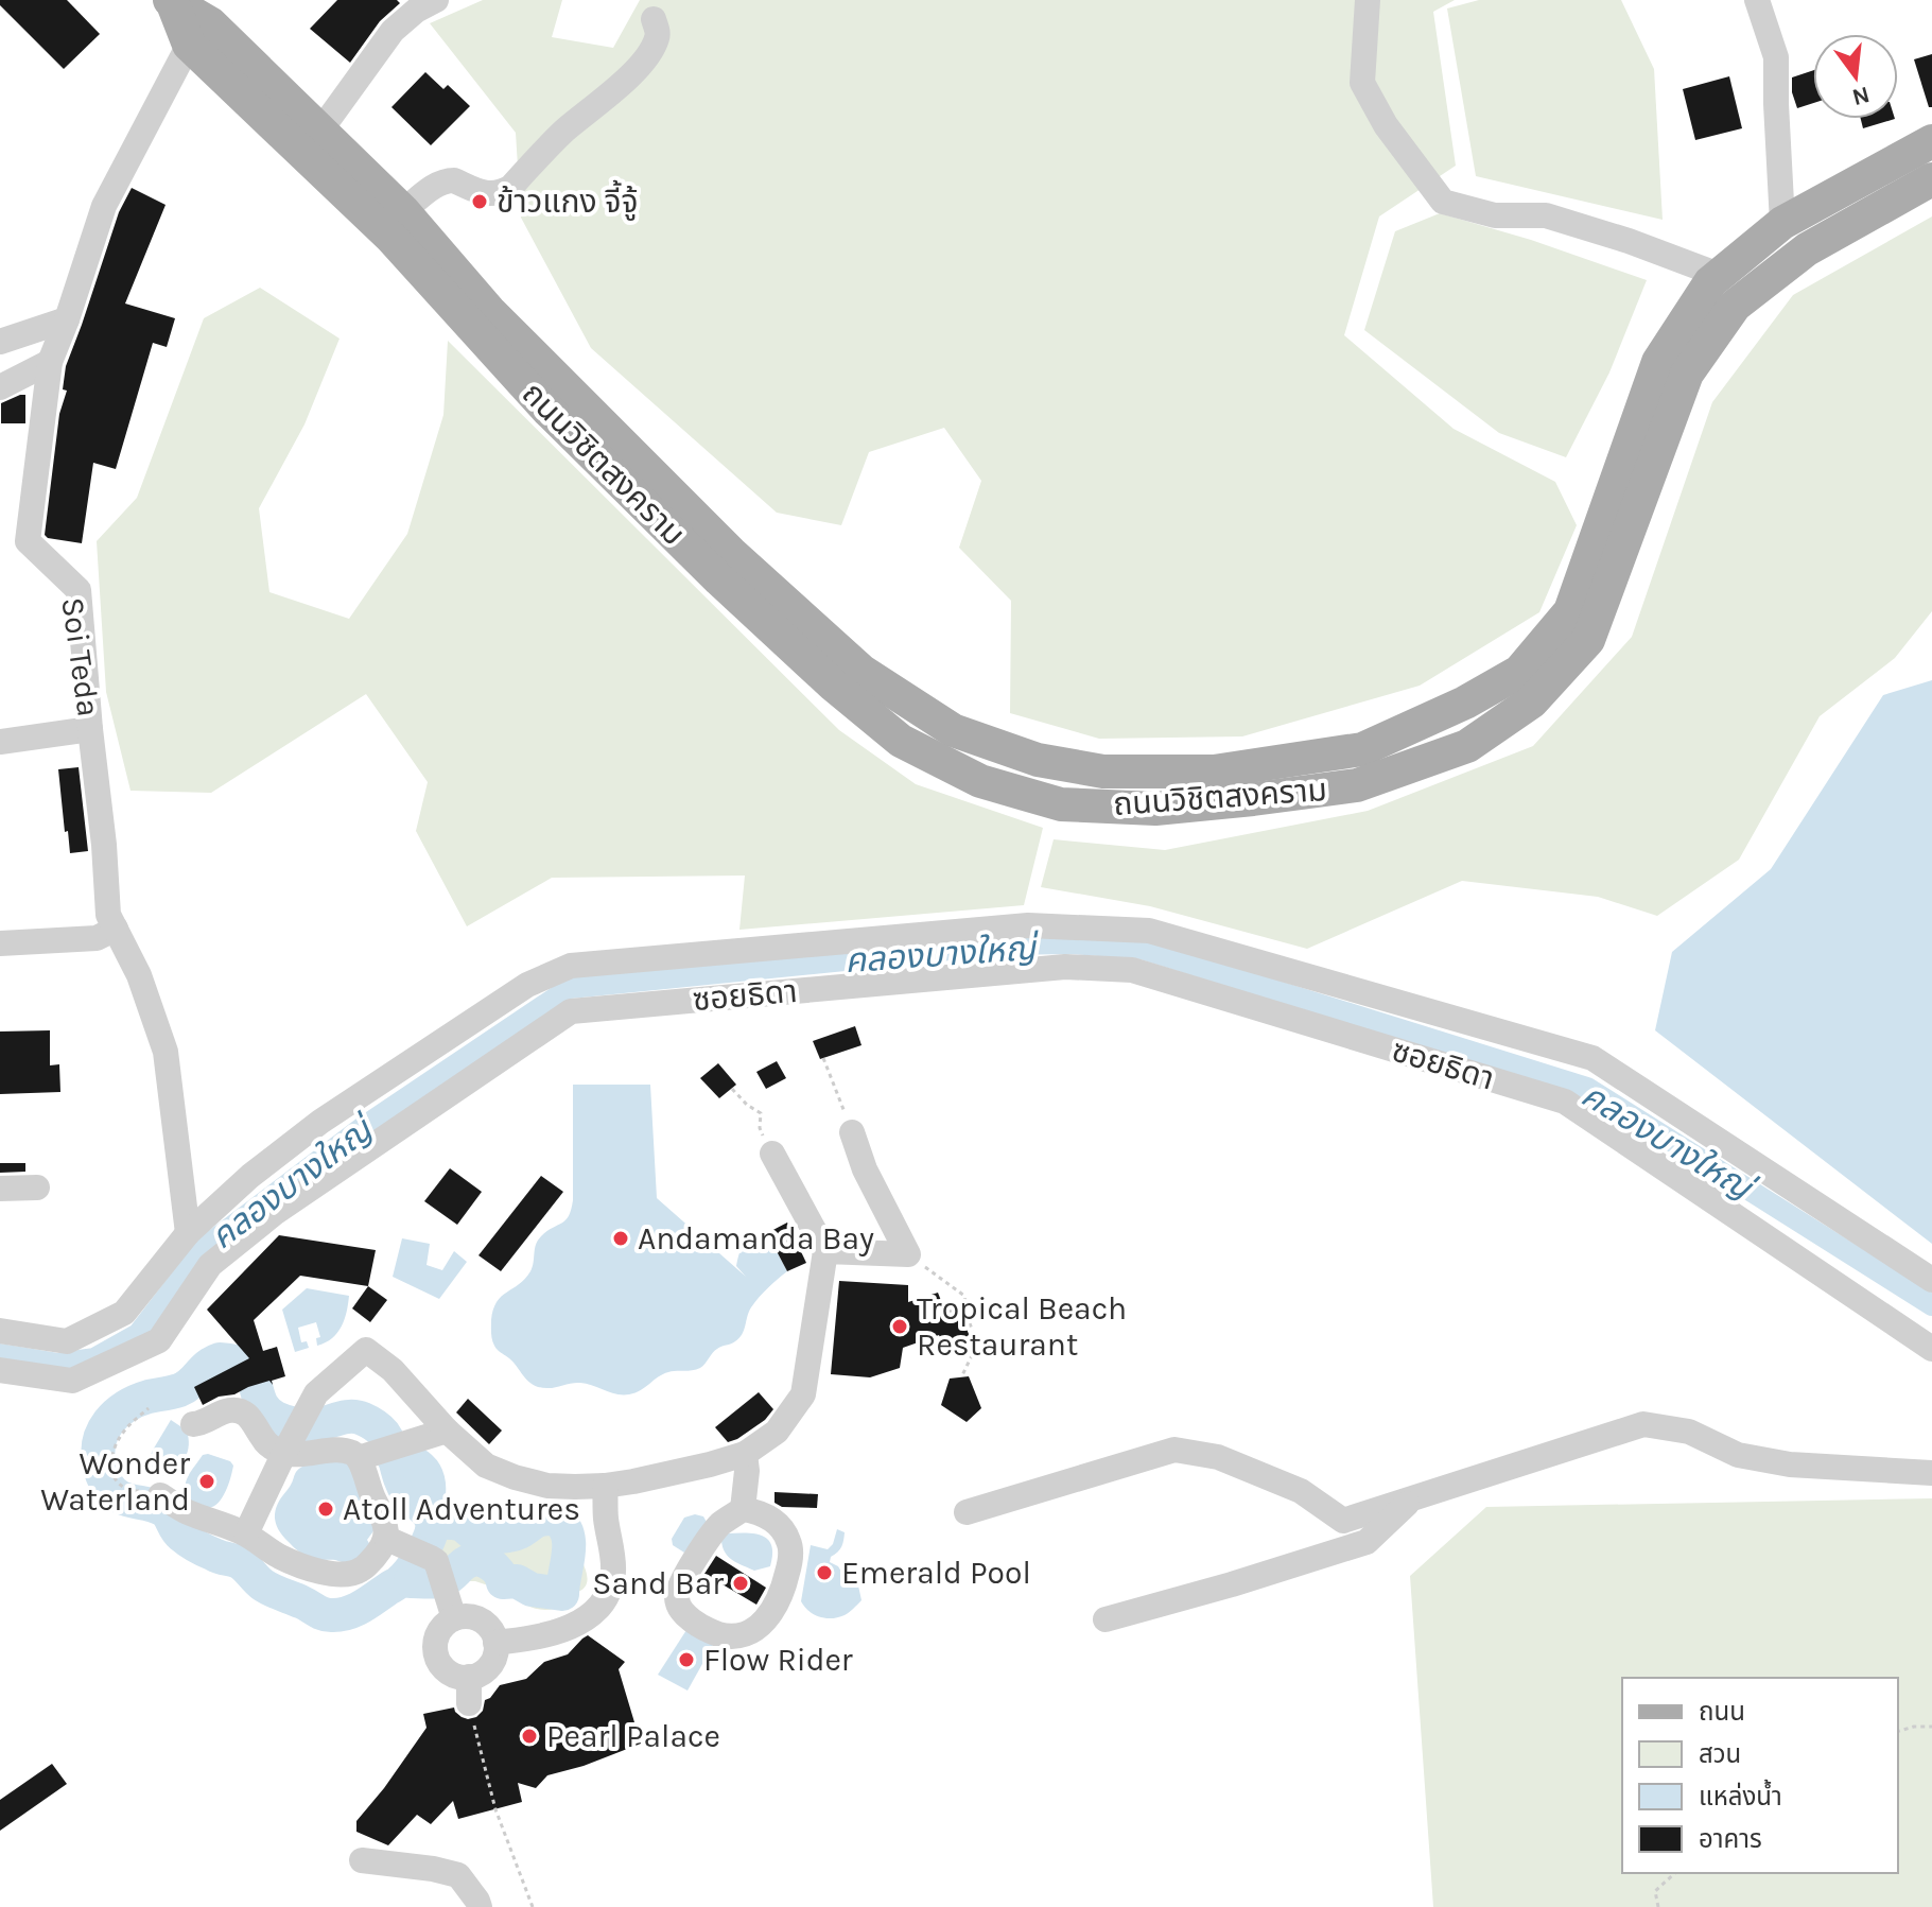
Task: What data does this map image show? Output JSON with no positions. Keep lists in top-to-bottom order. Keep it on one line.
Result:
{"streets":{"main road":["ถนนวิชิตสงคราม"],"street":["Soi Teda","ซอยธิดา"]},"crossings":[["ถนนวิชิตสงคราม","Soi Teda"]],"water":["คลองบางใหญ่"],"places":["ข้าวแกง จี้จู้","Andamanda Bay","Tropical Beach Restaurant","Wonder Waterland","Atoll Adventures","Emerald Pool","Sand Bar","Flow Rider","Pearl Palace"],"legend":["ถนน","สวน","แหล่งน้ำ","อาคาร"],"north":"bottom"}
